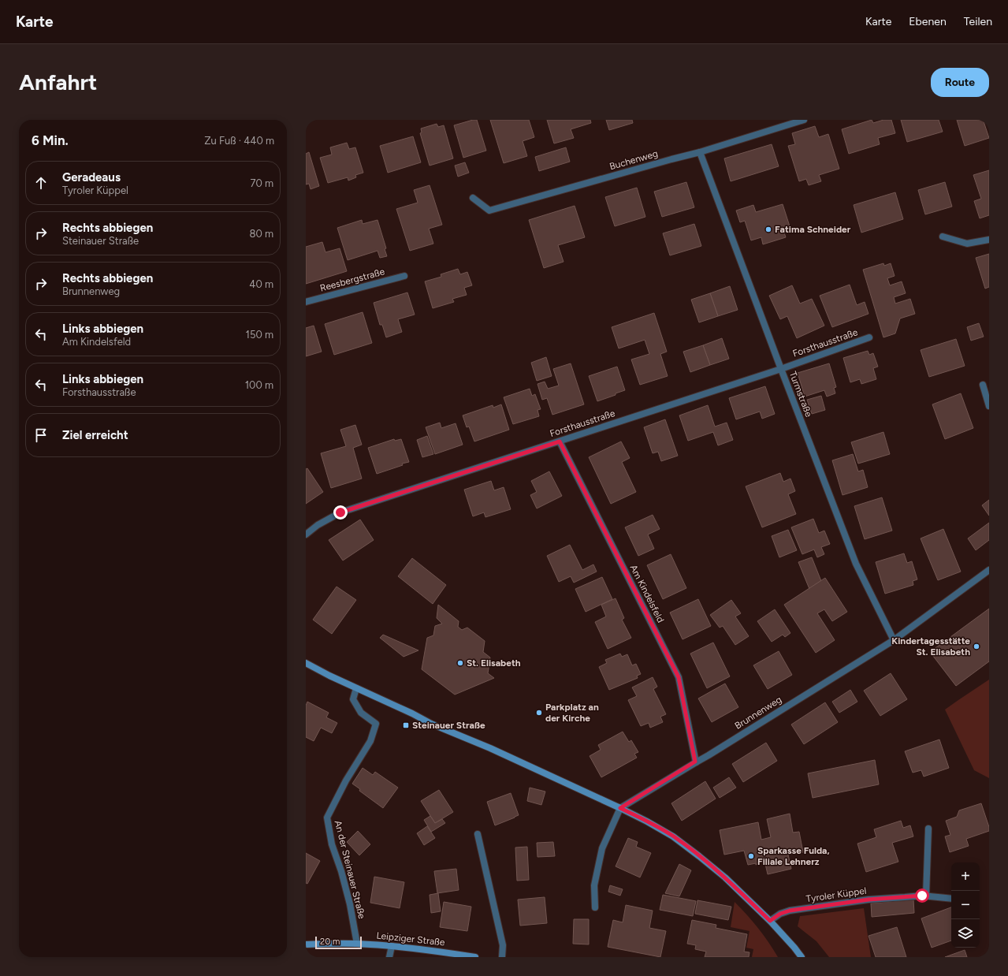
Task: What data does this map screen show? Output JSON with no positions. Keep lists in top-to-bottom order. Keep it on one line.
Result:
{"streets":{"main road":["Leipziger Straße"],"street":["Buchenweg","Reesbergstraße","Forsthausstraße","Turmstraße","Am Kindelsfeld","Brunnenweg","An der Steinauer Straße","Tyroler Küppel"]},"crossings":[["Buchenweg","Turmstraße"],["Forsthausstraße","Turmstraße"],["Forsthausstraße","Am Kindelsfeld"],["Turmstraße","Brunnenweg"],["Am Kindelsfeld","Brunnenweg"],["An der Steinauer Straße","Leipziger Straße"]],"places":{"other":["Fatima Schneider","Kindertagesstätte St. Elisabeth","St. Elisabeth","Parkplatz an der Kirche","Sparkasse Fulda, Filiale Lehnerz"],"transit":["Steinauer Straße"]},"scale_bar":"20 m","page":{"header":"Karte","nav":["Karte","Ebenen","Teilen"],"buttons":"Route","title":"Anfahrt","heading":["6 Min.","Zu Fuß · 440 m"],"list":[["Geradeaus","Tyroler Küppel","70 m"],["Rechts abbiegen","Steinauer Straße","80 m"],["Rechts abbiegen","Brunnenweg","40 m"],["Links abbiegen","Am Kindelsfeld","150 m"],["Links abbiegen","Forsthausstraße","100 m"],"Ziel erreicht"],"map_buttons":["+","−"],"scale":"20 m"}}
